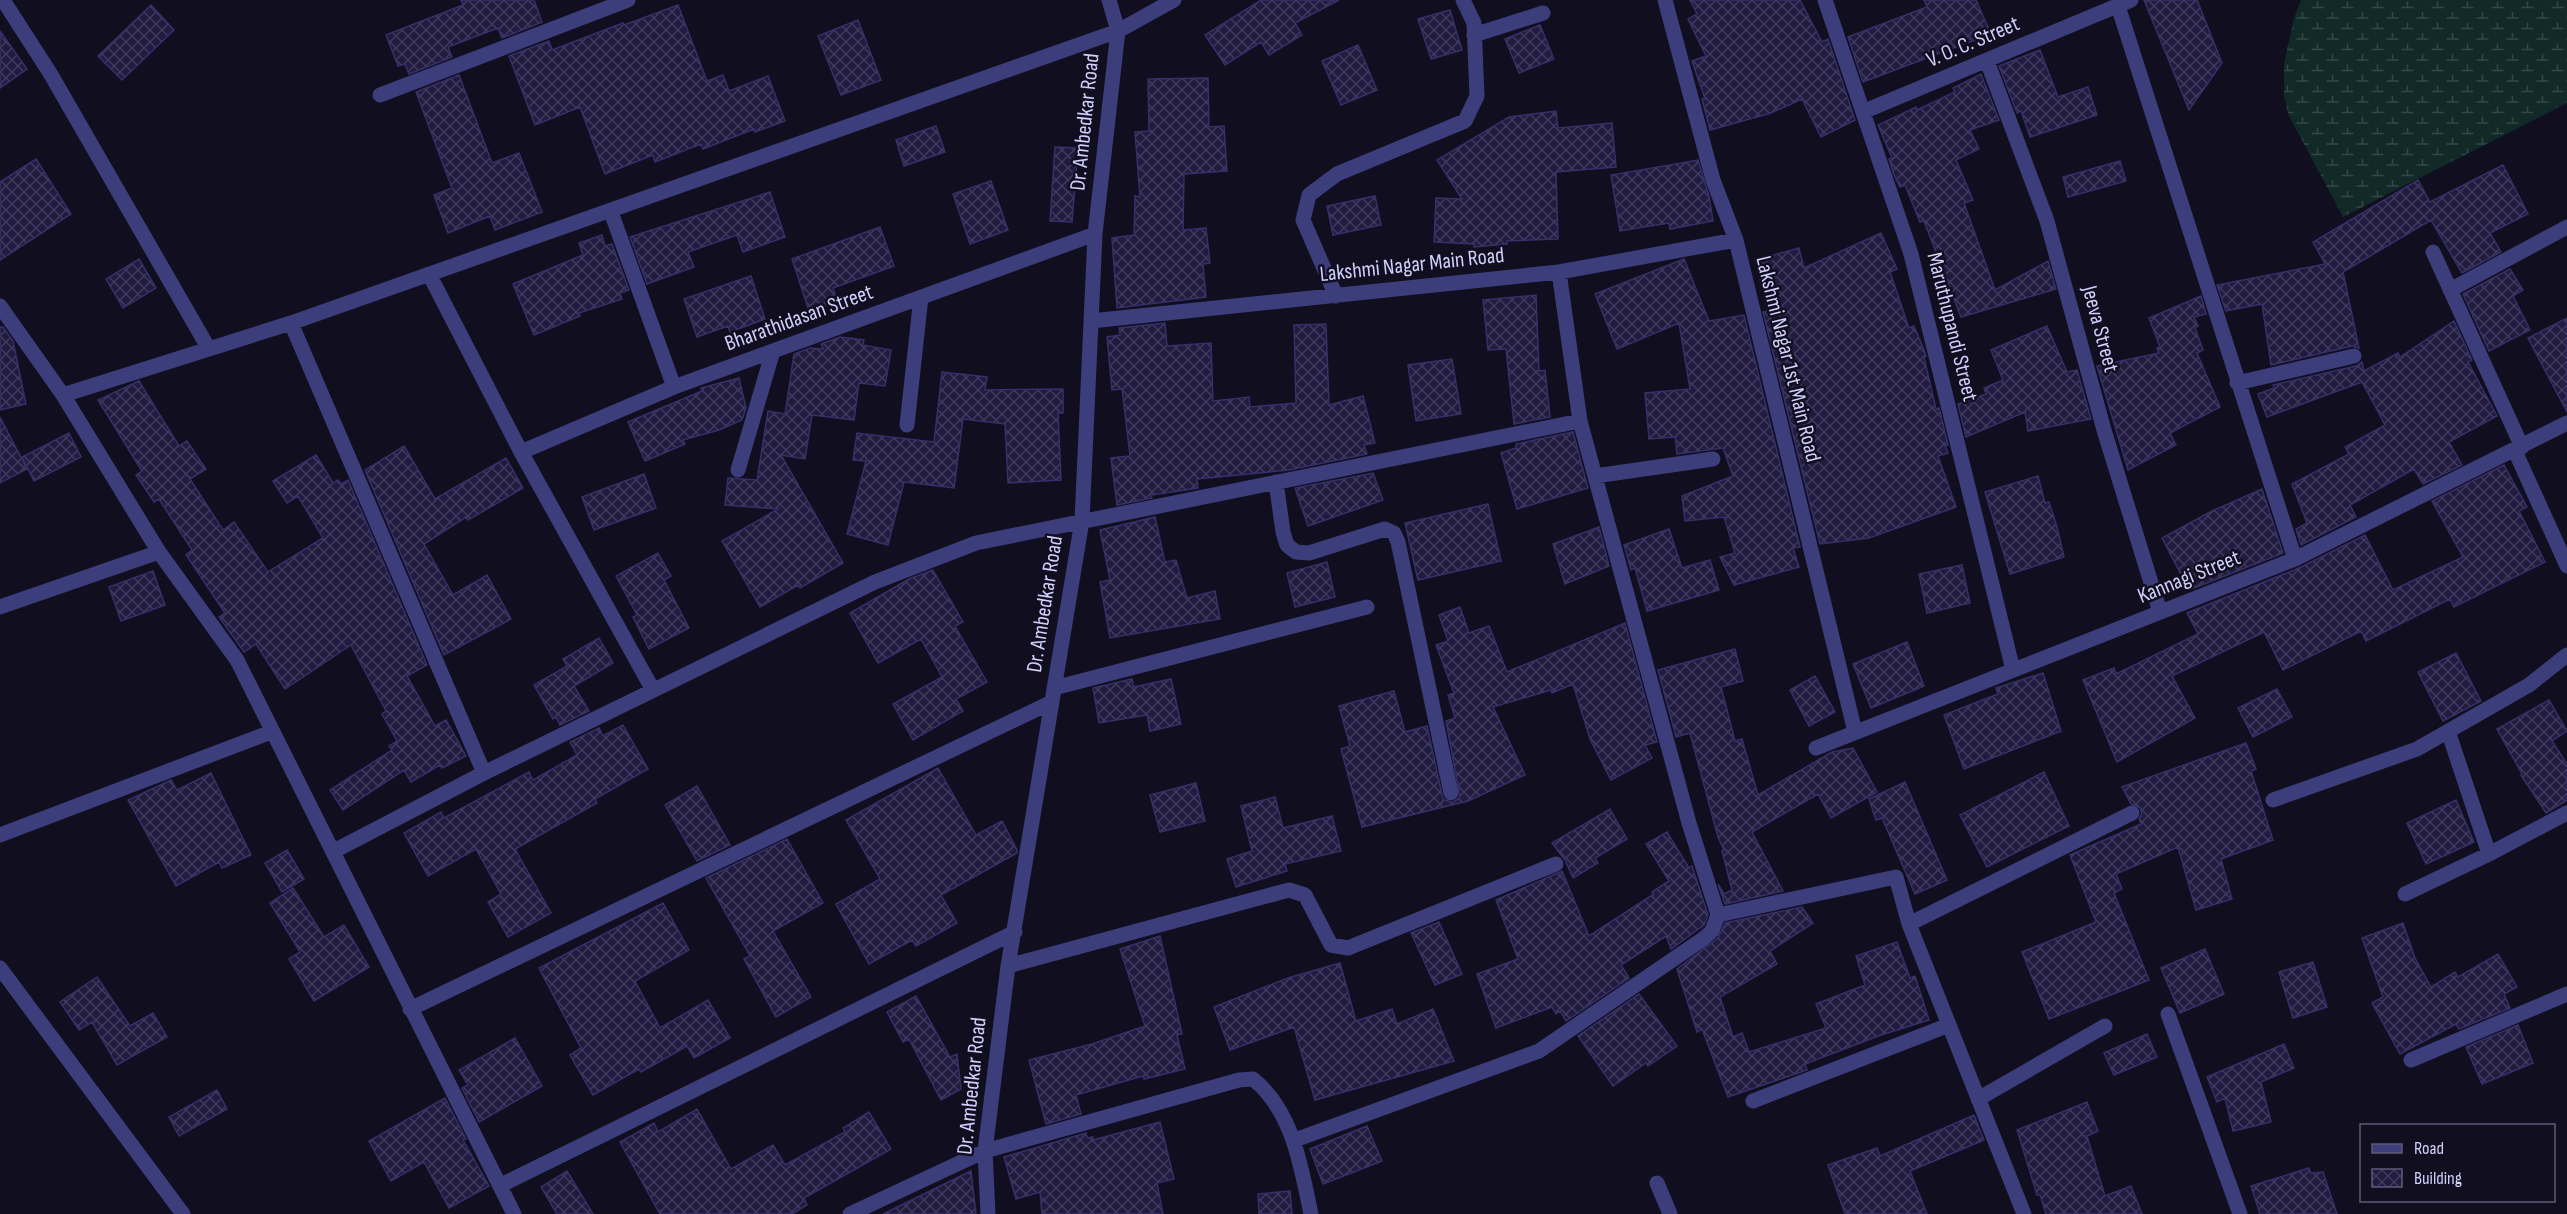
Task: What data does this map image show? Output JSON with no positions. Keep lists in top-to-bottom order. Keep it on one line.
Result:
{"streets":{"street":["V. O. C. Street","Dr. Ambedkar Road","Lakshmi Nagar Main Road","Bharathidasan Street","Maruthupandi Street","Jeeva Street","Lakshmi Nagar 1st Main Road","Kannagi Street"]},"crossings":[["V. O. C. Street","Maruthupandi Street"],["V. O. C. Street","Jeeva Street"],["Dr. Ambedkar Road","Lakshmi Nagar Main Road"],["Dr. Ambedkar Road","Bharathidasan Street"],["Lakshmi Nagar Main Road","Lakshmi Nagar 1st Main Road"],["Maruthupandi Street","Kannagi Street"],["Jeeva Street","Kannagi Street"],["Lakshmi Nagar 1st Main Road","Kannagi Street"]],"legend":["Road","Building"]}
